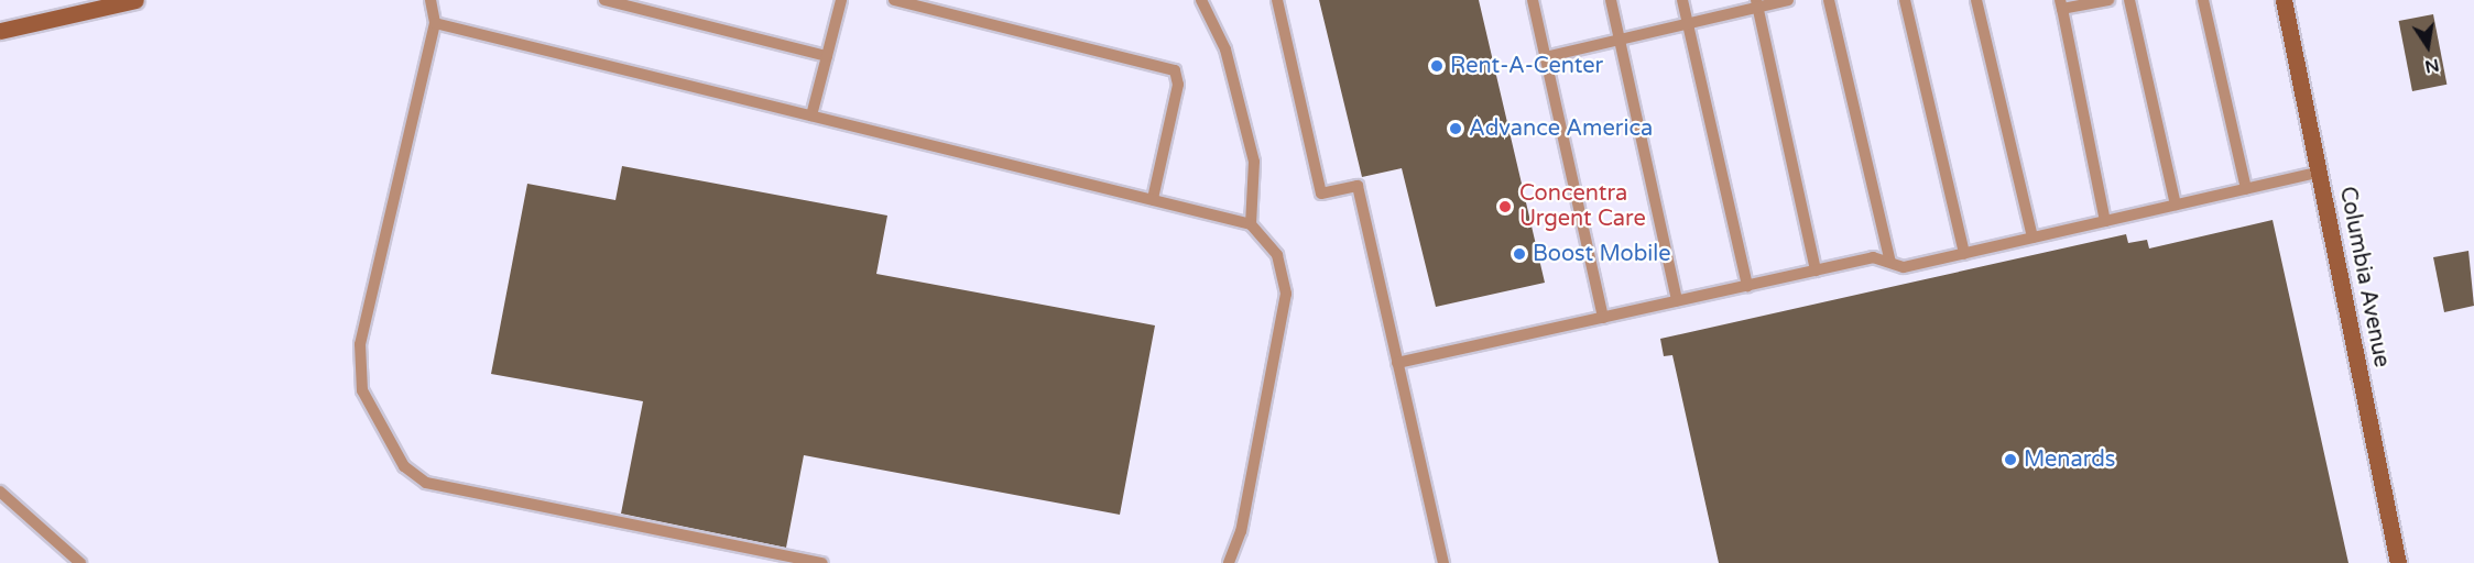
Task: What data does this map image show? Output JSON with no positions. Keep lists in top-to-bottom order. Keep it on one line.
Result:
{"streets":{"street":["Columbia Avenue"]},"places":["Rent-A-Center","Advance America","Concentra Urgent Care","Boost Mobile","Menards"],"north":"bottom"}
